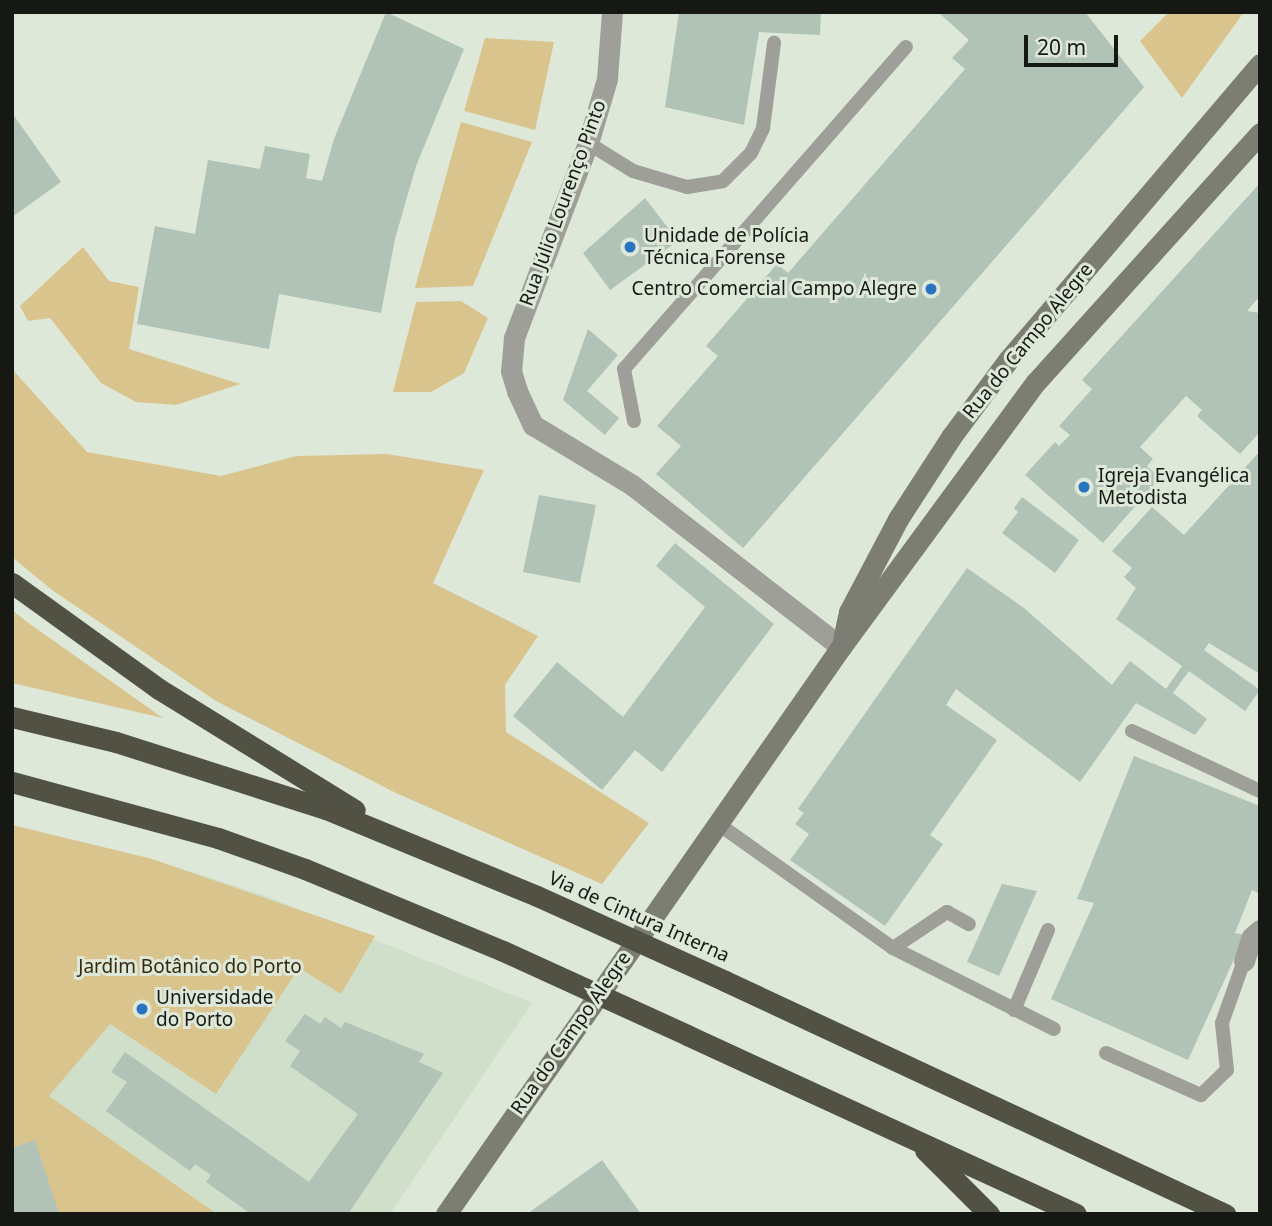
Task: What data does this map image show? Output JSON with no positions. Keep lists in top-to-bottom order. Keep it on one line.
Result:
{"streets":{"highway":["Via de Cintura Interna"],"main road":["Rua do Campo Alegre"],"street":["Rua Júlio Lourenço Pinto"]},"crossings":[["Rua Júlio Lourenço Pinto","Rua do Campo Alegre"]],"parks":["Jardim Botânico do Porto"],"places":["Unidade de Polícia Técnica Forense","Centro Comercial Campo Alegre","Igreja Evangélica Metodista","Universidade do Porto"],"scale_bar":"20 m"}
